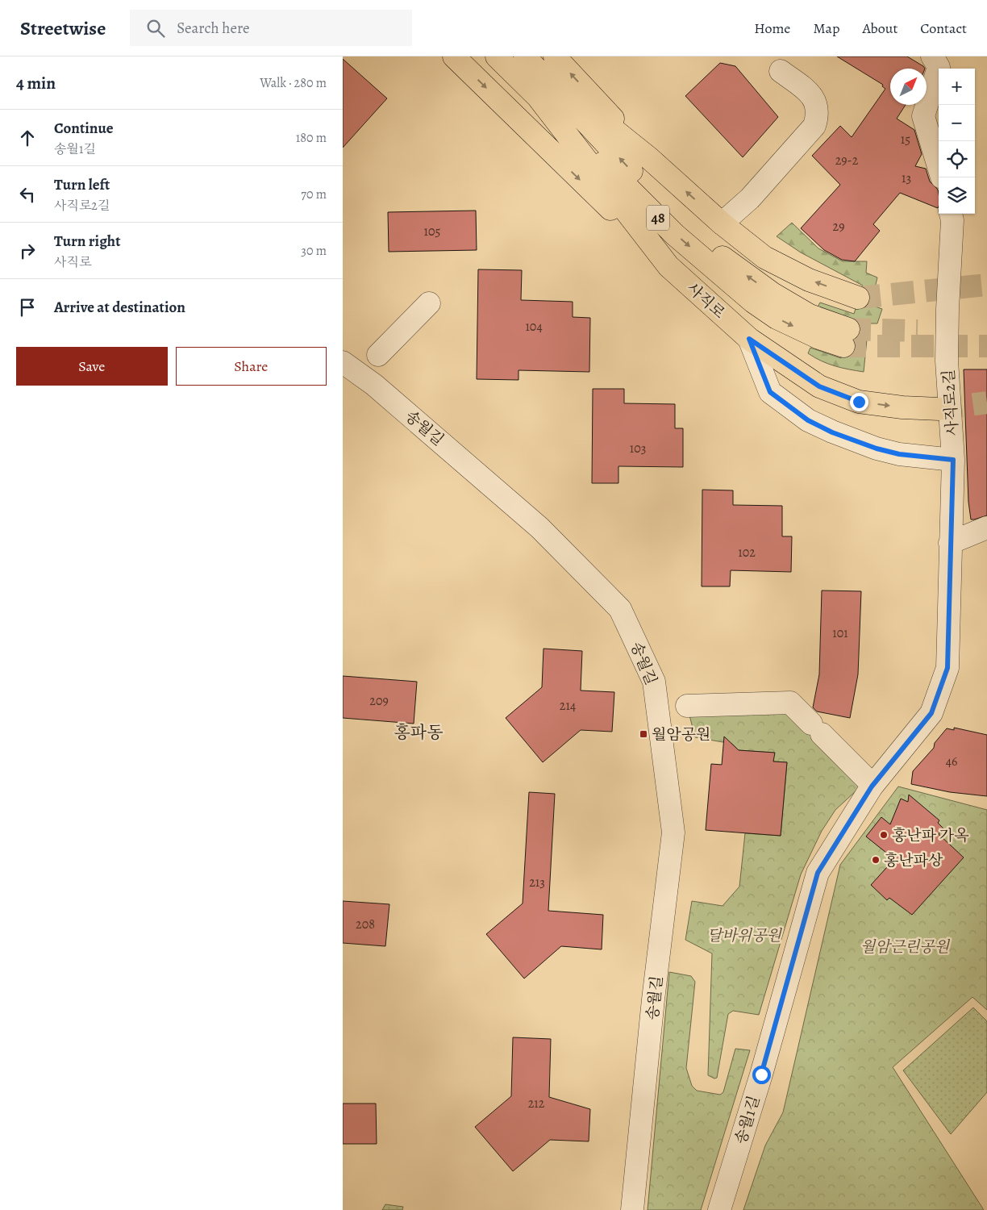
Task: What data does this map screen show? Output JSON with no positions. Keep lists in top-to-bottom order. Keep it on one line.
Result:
{"streets":{"main road":["48","사직로"],"street":["사직로2길","송월길","송월1길"]},"crossings":[["사직로","사직로2길"],["사직로2길","송월1길"]],"districts":["홍파동"],"parks":["달바위공원","월암근린공원"],"places":{"transit":["월암공원"],"other":["홍난파 가옥","홍난파상"]},"house_numbers":["15","29-2","13","29","105","104","103","102","101","209","214","46","213","208","212"],"north":"top right","page":{"header":"Streetwise","search":"Search here","nav":["Home","Map","About","Contact"],"heading":["4 min","Walk · 280 m"],"map_buttons":["+","−"],"list":[["Continue","송월1길","180 m"],["Turn left","사직로2길","70 m"],["Turn right","사직로","30 m"],"Arrive at destination"],"buttons":["Save","Share"]}}
